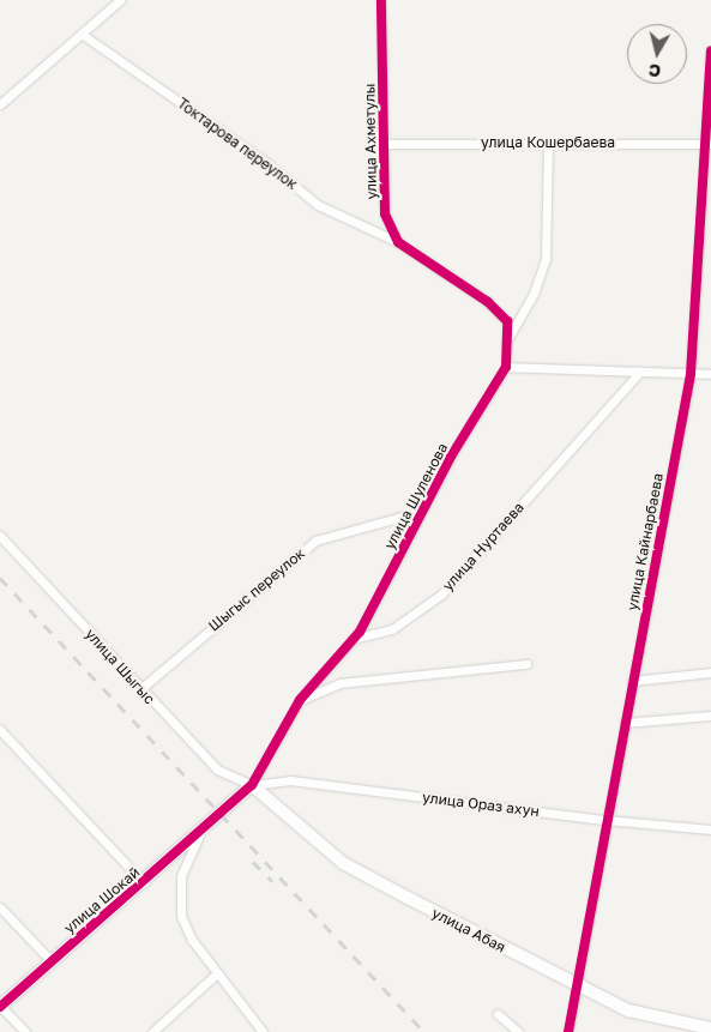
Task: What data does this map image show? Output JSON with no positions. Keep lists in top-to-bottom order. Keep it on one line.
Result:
{"streets":{"street":["улица Ахметулы","улица Кошербаева","Токтарова переулок","улица Шуленова","улица Кайнарбаева","улица Нуртаева","Шыгыс переулок","улица Шыгыс","улица Ораз ахун","улица Шокай","улица Абая"]},"crossings":[["улица Ахметулы","улица Кошербаева"],["улица Ахметулы","Токтарова переулок"],["улица Кошербаева","улица Кайнарбаева"],["улица Шуленова","улица Нуртаева"],["улица Шуленова","Шыгыс переулок"],["улица Кайнарбаева","улица Ораз ахун"],["улица Кайнарбаева","улица Абая"],["Шыгыс переулок","улица Шыгыс"],["улица Шыгыс","улица Ораз ахун"],["улица Шыгыс","улица Шокай"],["улица Шыгыс","улица Абая"],["улица Ораз ахун","улица Шокай"],["улица Ораз ахун","улица Абая"],["улица Шокай","улица Абая"]],"north":"bottom"}
